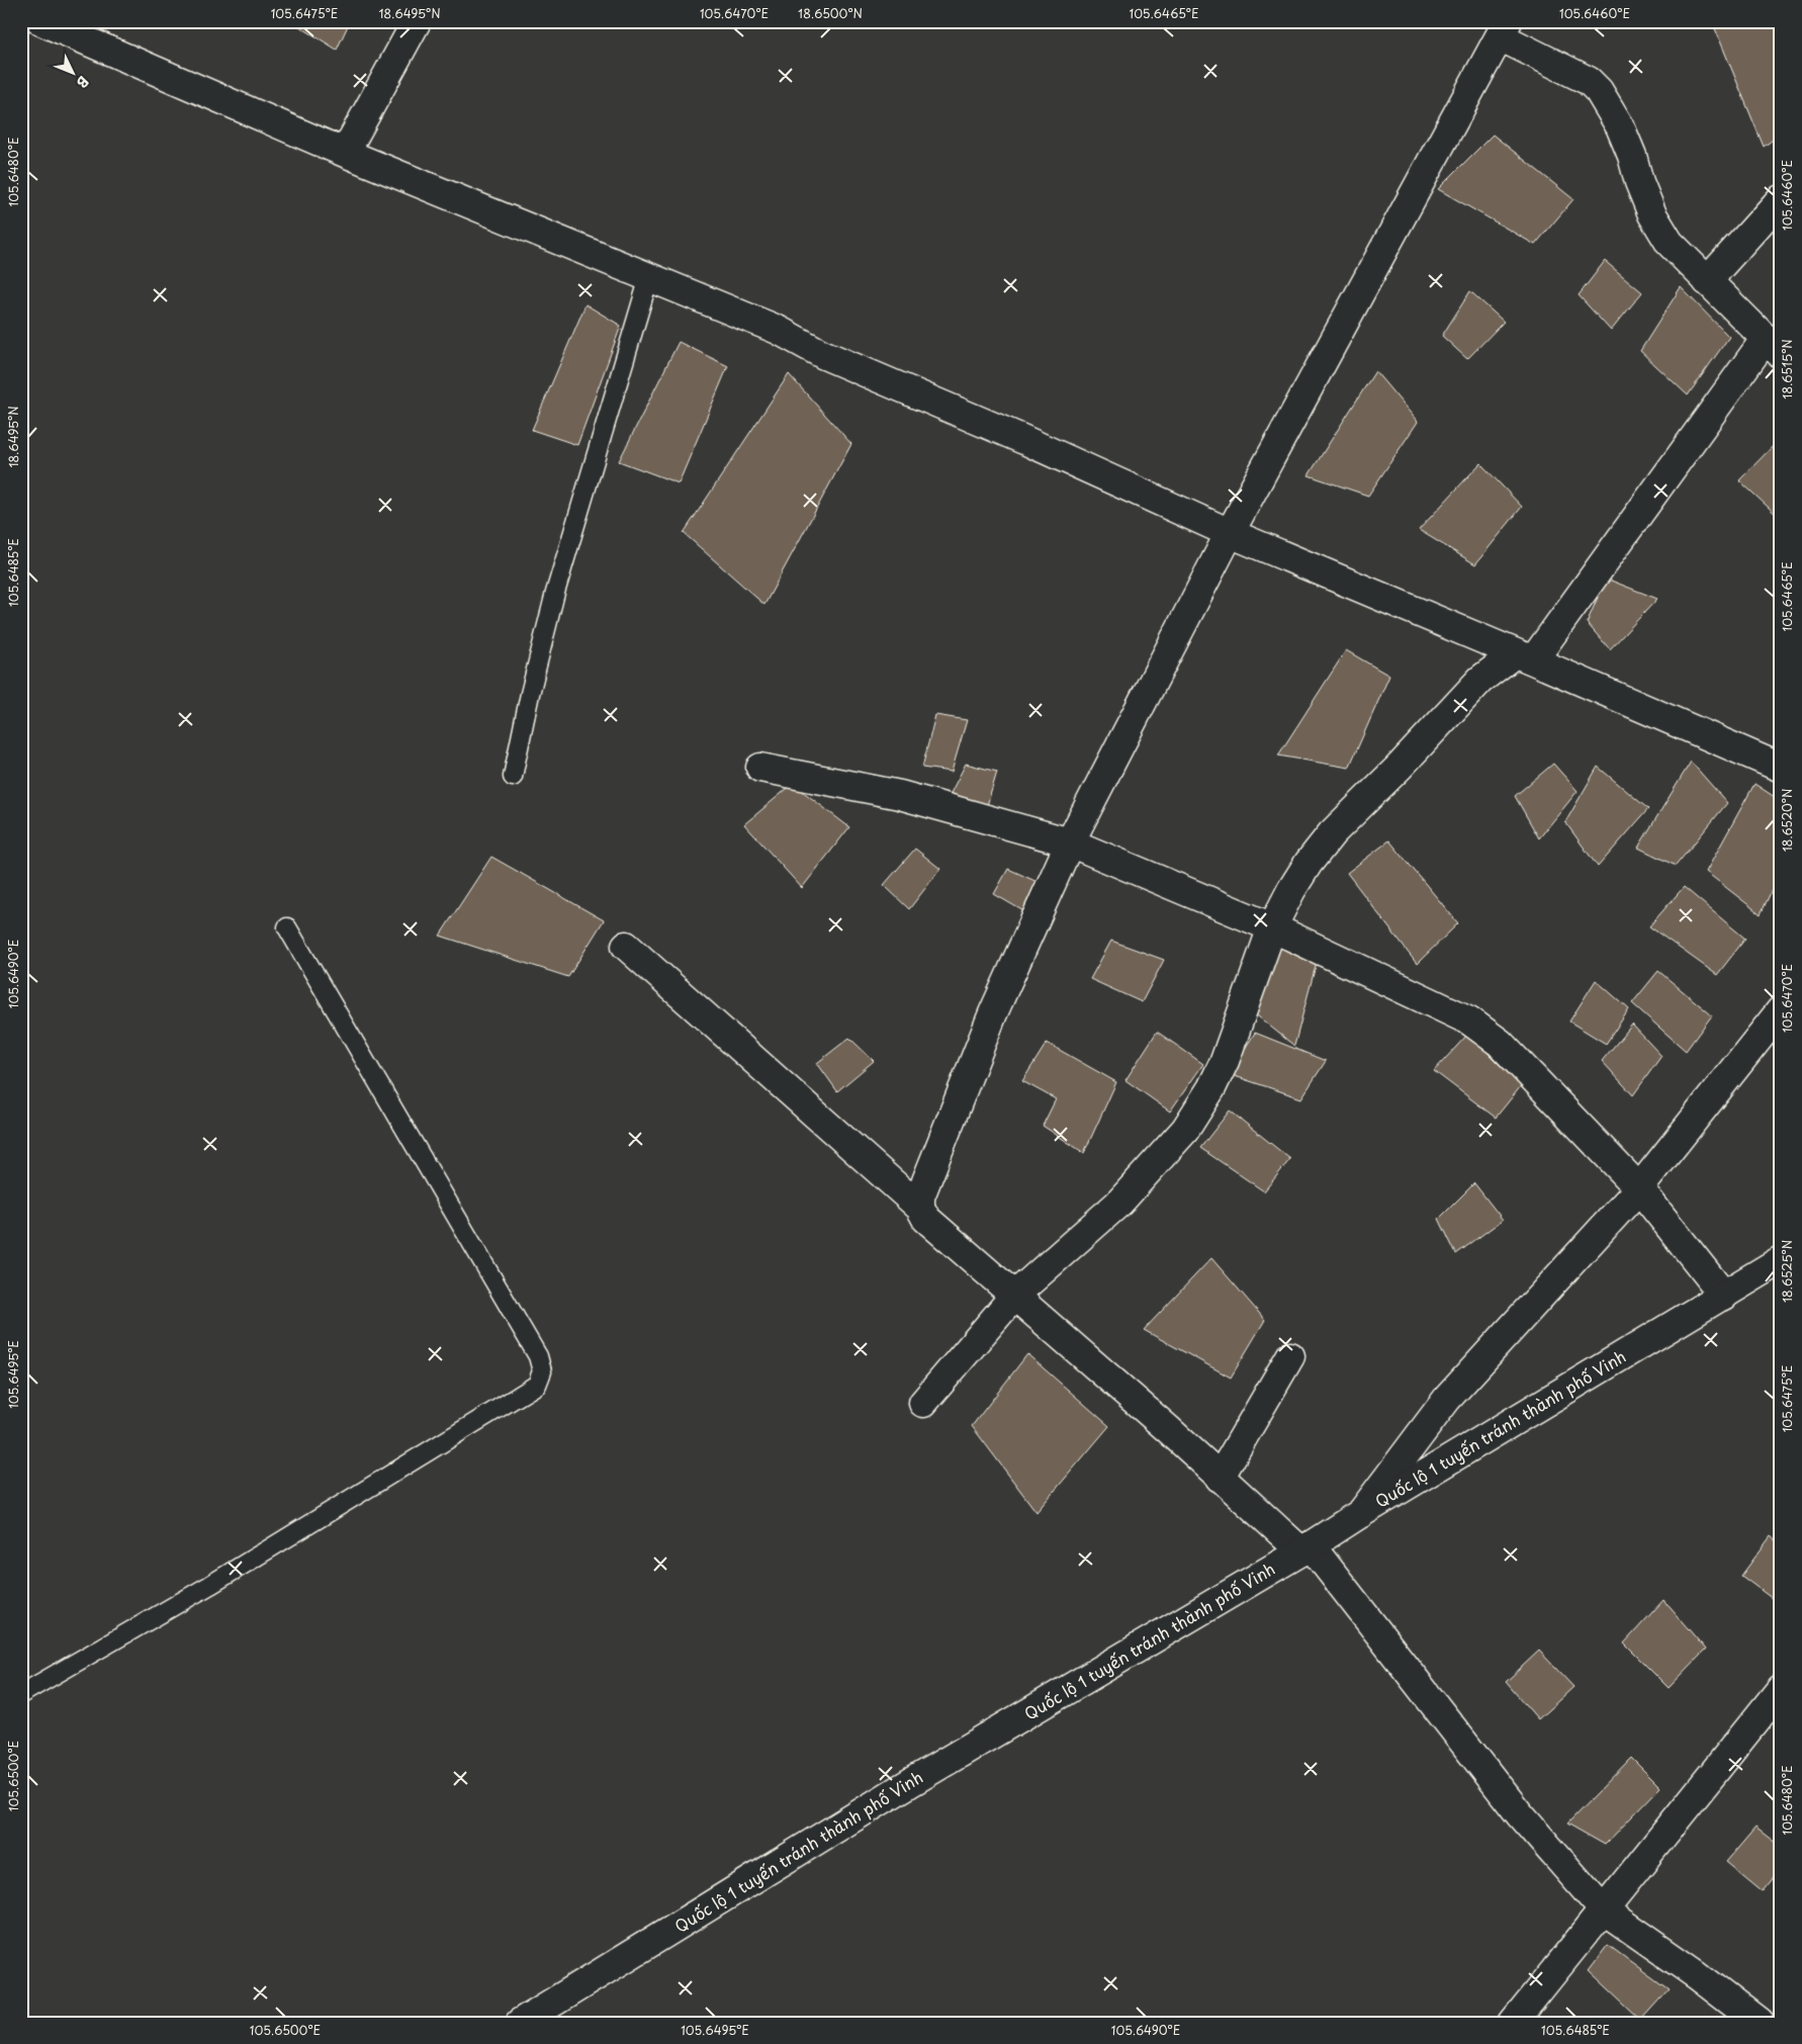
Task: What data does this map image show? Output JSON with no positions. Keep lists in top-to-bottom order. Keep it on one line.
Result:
{"streets":{"main road":["Quốc lộ 1 tuyến tránh thành phố Vinh"]},"north":"bottom right","coordinates":["105.6475°E","18.6495°N","105.6470°E","18.6500°N","105.6465°E","105.6460°E","105.6480°E","18.6515°N","105.6485°E","18.6520°N","105.6490°E","18.6525°N","105.6495°E","105.6500°E"]}
